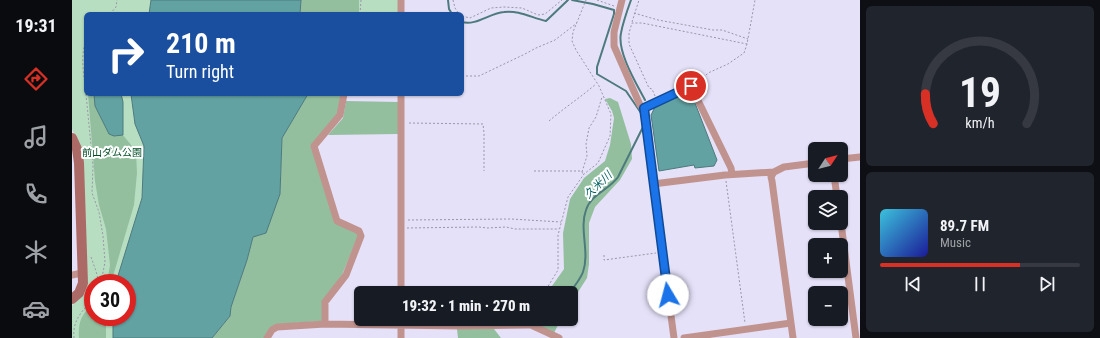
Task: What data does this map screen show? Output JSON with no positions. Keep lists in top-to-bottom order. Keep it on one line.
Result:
{"water":["久米川"],"parks":["前山ダム公園"],"north":"top right","page":{"tabs":"19:31","turn":["210 m","Turn right"],"map_buttons":["+","−"],"song":["89.7 FM","Music"],"limit":"30","trip":"19:32 · 1 min · 270 m","gauge":["19","km/h"]}}
